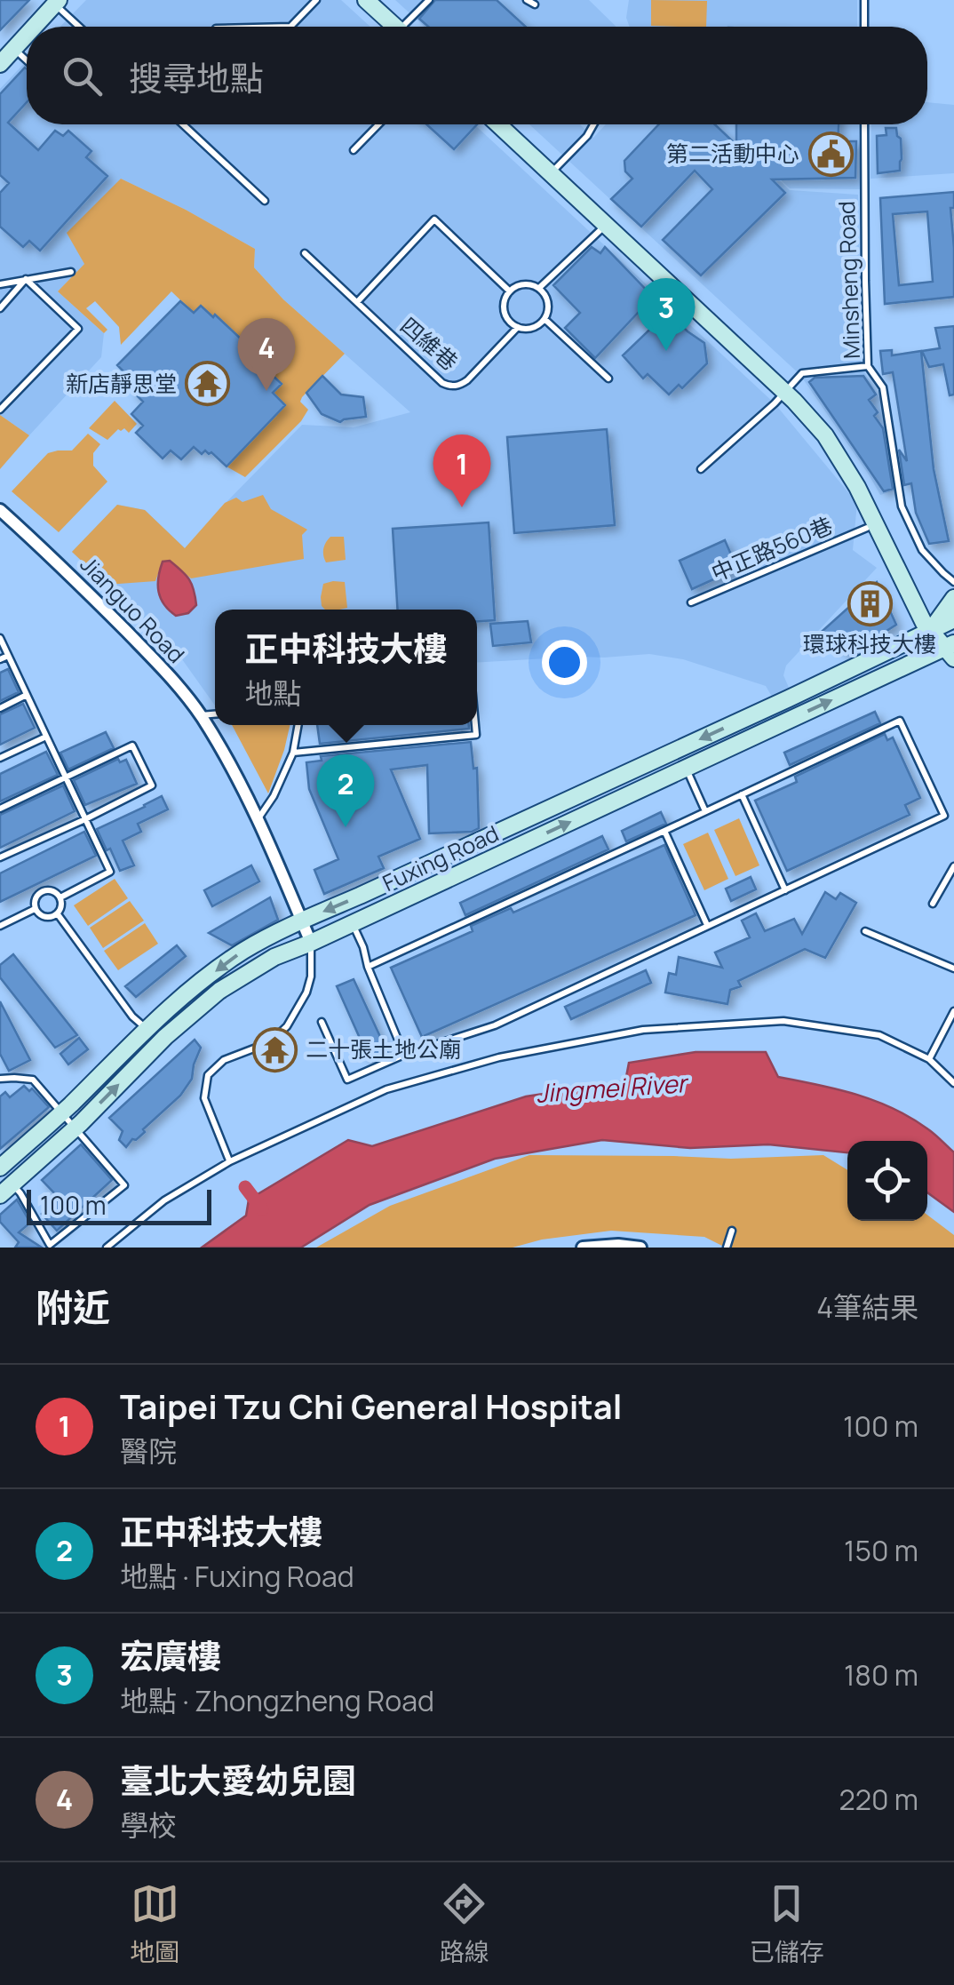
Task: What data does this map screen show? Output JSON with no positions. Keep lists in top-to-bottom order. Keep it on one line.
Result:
{"streets":{"main road":["Fuxing Road"],"street":["Jianguo Road"],"lane":["Minsheng Road","四維巷","中正路560巷"]},"crossings":[["Jianguo Road","Fuxing Road"]],"water":["Jingmei River"],"places":{"public building":["第二活動中心"],"temple":["新店靜思堂","二十張土地公廟"],"building":["環球科技大樓"]},"scale_bar":"100 m","page":{"search":"搜尋地點","pins":["3","4","1","2"],"popup":["正中科技大樓","地點"],"scale":"100 m","heading":["附近","4筆結果"],"list":[{"mark":"1","name":"Taipei Tzu Chi General Hospital","note":"醫院","value":"100 m"},{"mark":"2","name":"正中科技大樓","note":"地點 · Fuxing Road","value":"150 m"},{"mark":"3","name":"宏廣樓","note":"地點 · Zhongzheng Road","value":"180 m"},{"mark":"4","name":"臺北大愛幼兒園","note":"學校","value":"220 m"}],"nav":["地圖","路線","已儲存"]}}
